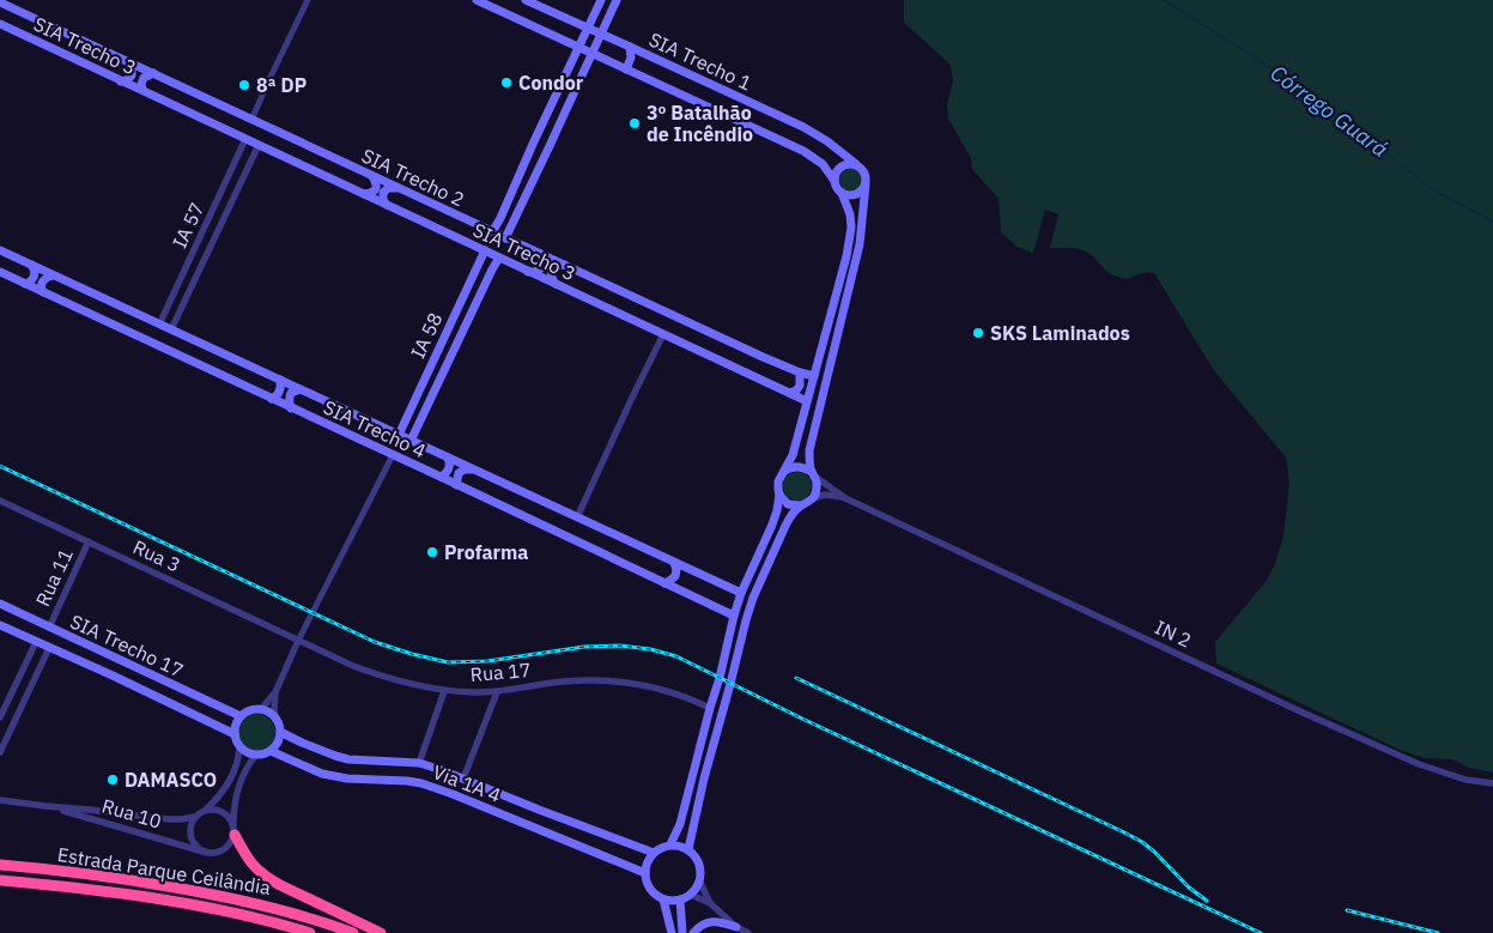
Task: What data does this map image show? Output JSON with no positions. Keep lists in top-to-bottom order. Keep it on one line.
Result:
{"streets":{"highway":["Estrada Parque Ceilândia"],"main road":["SIA Trecho 3","SIA Trecho 1","SIA Trecho 2","IA 58","SIA Trecho 4","SIA Trecho 17","Via 1A 4"],"street":["IA 57","Rua 3","Rua 11","IN 2","Rua 17","Rua 10"]},"crossings":[["SIA Trecho 3","IA 57"],["SIA Trecho 3","IA 58"],["Rua 3","Rua 11"],["Rua 3","Rua 17"],["Rua 11","SIA Trecho 17"],["SIA Trecho 17","Via 1A 4"]],"water":["Córrego Guará"],"places":["Condor","8ª DP","3º Batalhão de Incêndio","SKS Laminados","Profarma","DAMASCO"]}
